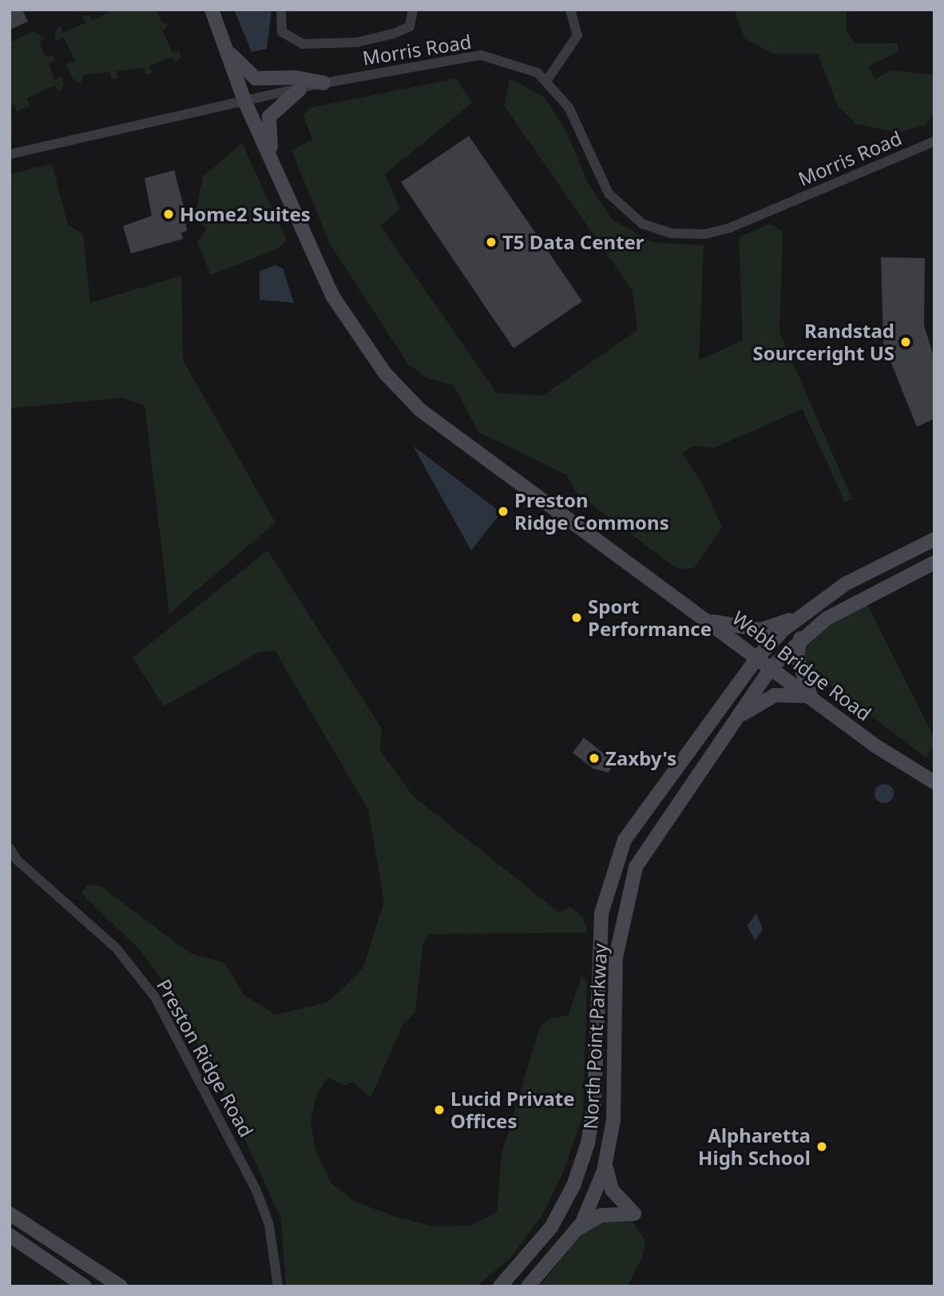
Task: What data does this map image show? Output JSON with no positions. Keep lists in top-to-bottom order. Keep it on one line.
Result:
{"streets":{"street":["Morris Road","Webb Bridge Road","North Point Parkway","Preston Ridge Road"]},"crossings":[["Morris Road","Webb Bridge Road"],["Webb Bridge Road","North Point Parkway"]],"places":["Home2 Suites","T5 Data Center","Randstad Sourceright US","Preston Ridge Commons","Sport Performance","Zaxby's","Lucid Private Offices","Alpharetta High School"]}
